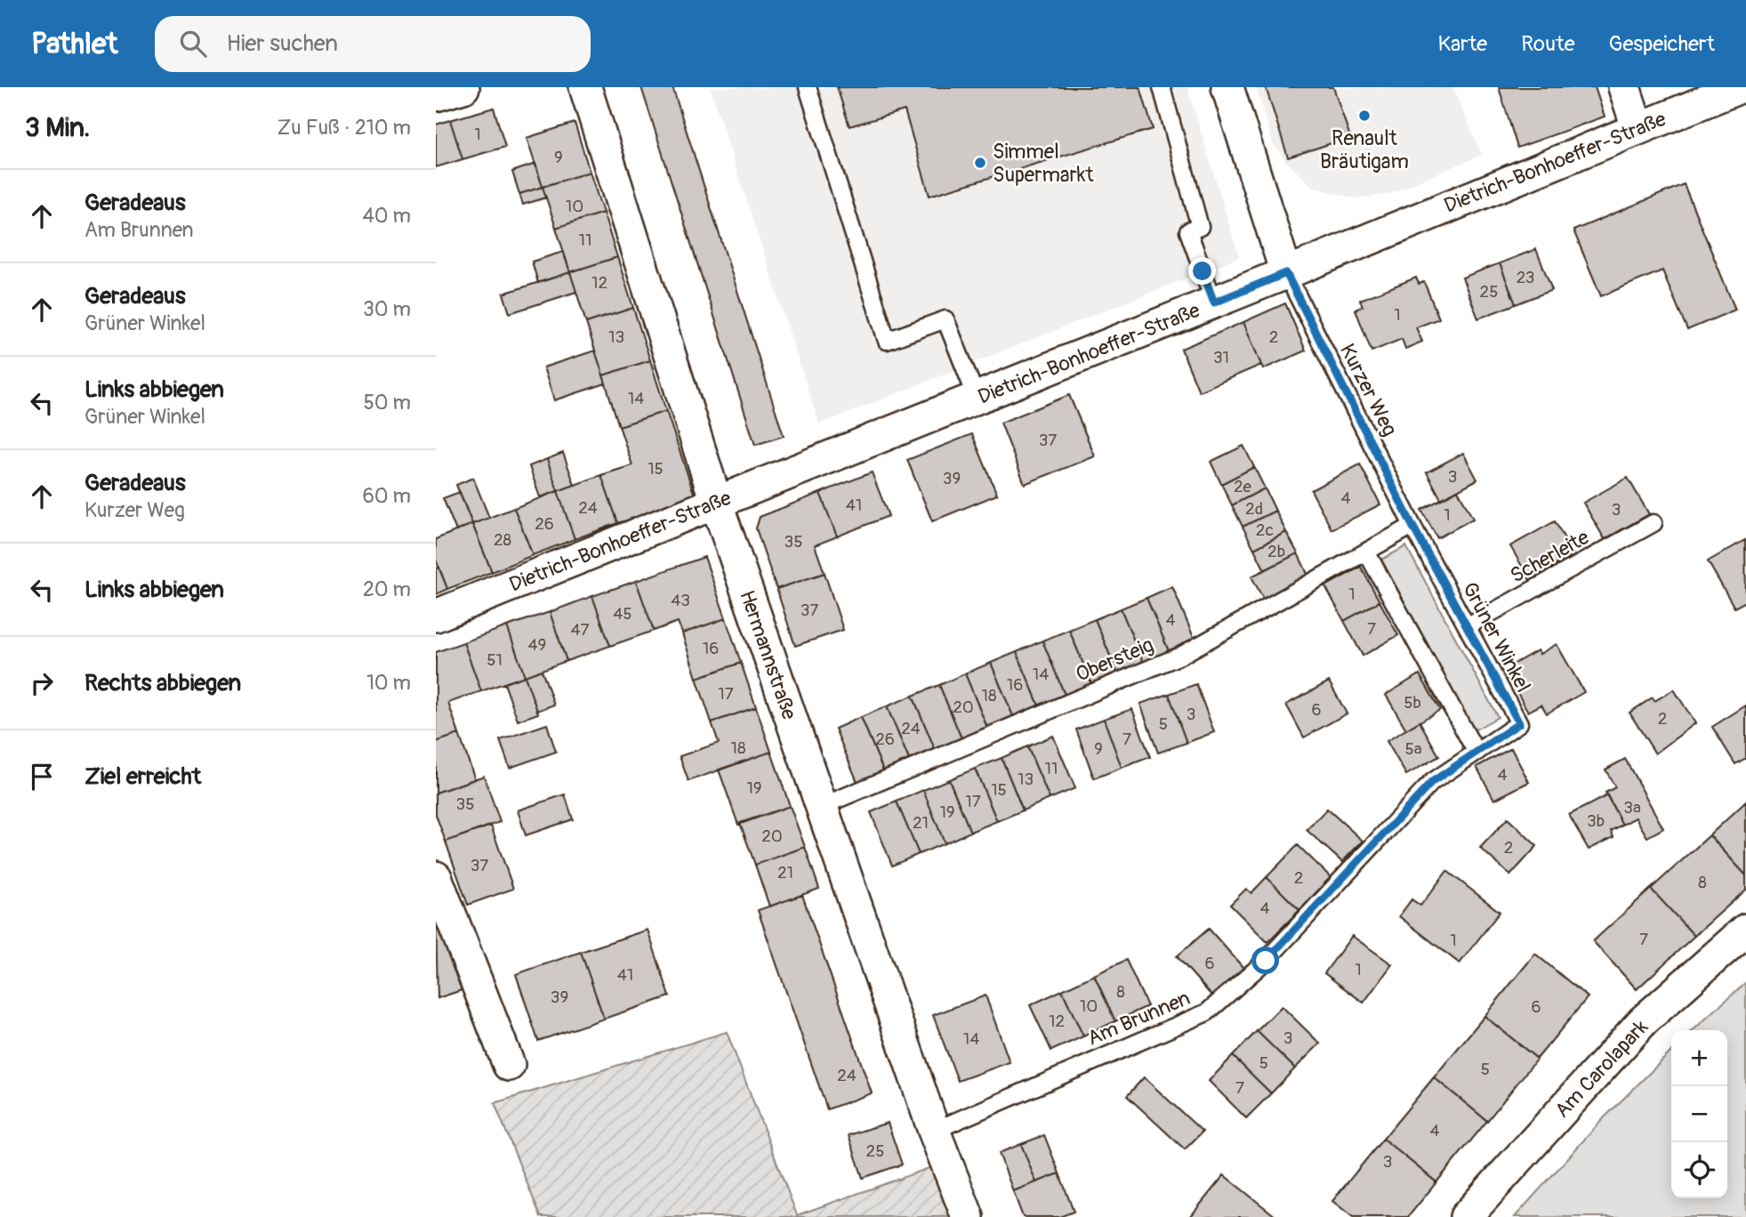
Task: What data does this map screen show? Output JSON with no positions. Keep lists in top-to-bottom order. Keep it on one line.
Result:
{"streets":{"street":["Dietrich-Bonhoeffer-Straße","Hermannstraße","Am Carolapark"],"lane":["Kurzer Weg","Scherleite","Grüner Winkel","Obersteig","Am Brunnen"]},"crossings":[["Dietrich-Bonhoeffer-Straße","Kurzer Weg"],["Dietrich-Bonhoeffer-Straße","Hermannstraße"],["Kurzer Weg","Grüner Winkel"],["Kurzer Weg","Obersteig"],["Scherleite","Grüner Winkel"],["Grüner Winkel","Obersteig"],["Grüner Winkel","Am Brunnen"],["Hermannstraße","Obersteig"],["Hermannstraße","Am Brunnen"]],"places":["Renault Bräutigam","Simmel Supermarkt"],"house_numbers":["1","9","10","11","23","12","25","1","13","2","31","14","37","15","3","39","2e","4","41","24","2d","3","1","26","2c","28","35","2b","1","43","37","45","4","7","47","49","16","51","14","16","17","18","5b","20","6","3","2","5","24","26","7","18","9","5a","11","4","13","19","15","17","35","3a","19","3b","21","20","2","37","21","2","8","4","7","1","6","1","41","8","39","10","6","12","3","14","5","5","24","7","4","25","3"],"page":{"header":"Pathlet","search":"Hier suchen","nav":["Karte","Route","Gespeichert"],"heading":["3 Min.","Zu Fuß · 210 m"],"list":[["Geradeaus","Am Brunnen","40 m"],["Geradeaus","Grüner Winkel","30 m"],["Links abbiegen","Grüner Winkel","50 m"],["Geradeaus","Kurzer Weg","60 m"],["Links abbiegen","20 m"],["Rechts abbiegen","10 m"],"Ziel erreicht"],"map_buttons":["+","−"]}}
